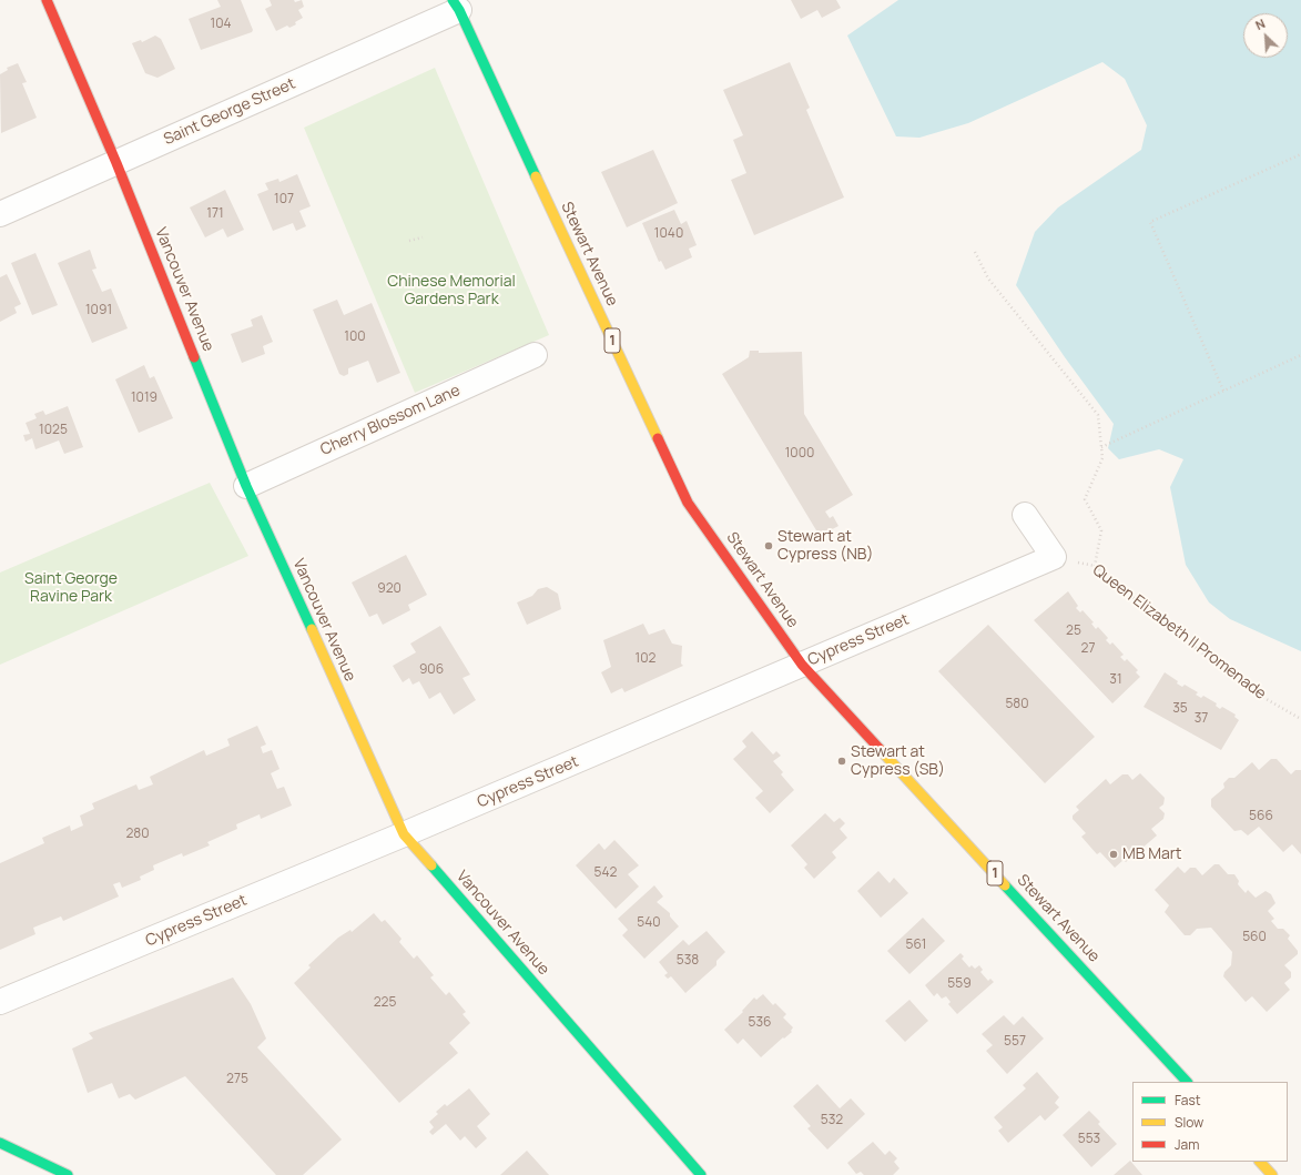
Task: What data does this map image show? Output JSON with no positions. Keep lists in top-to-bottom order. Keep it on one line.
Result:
{"streets":{"main road":["Stewart Avenue","Vancouver Avenue","1"],"street":["Saint George Street","Cherry Blossom Lane","Cypress Street"],"path":["Queen Elizabeth II Promenade"]},"crossings":[["Saint George Street","Stewart Avenue"],["Saint George Street","Vancouver Avenue"],["Stewart Avenue","Cypress Street"],["Vancouver Avenue","Cherry Blossom Lane"],["Vancouver Avenue","Cypress Street"],["Queen Elizabeth II Promenade","Cypress Street"]],"parks":["Chinese Memorial Gardens Park","Saint George Ravine Park"],"places":["Stewart at Cypress (NB)","Stewart at Cypress (SB)","MB Mart"],"house_numbers":["104","107","171","1040","1091","100","1019","1025","1000","920","25","27","102","906","31","580","35","37","566","280","542","540","560","561","538","559","225","536","557","275","532","553"],"legend":["Fast","Slow","Jam"],"north":"top left"}
